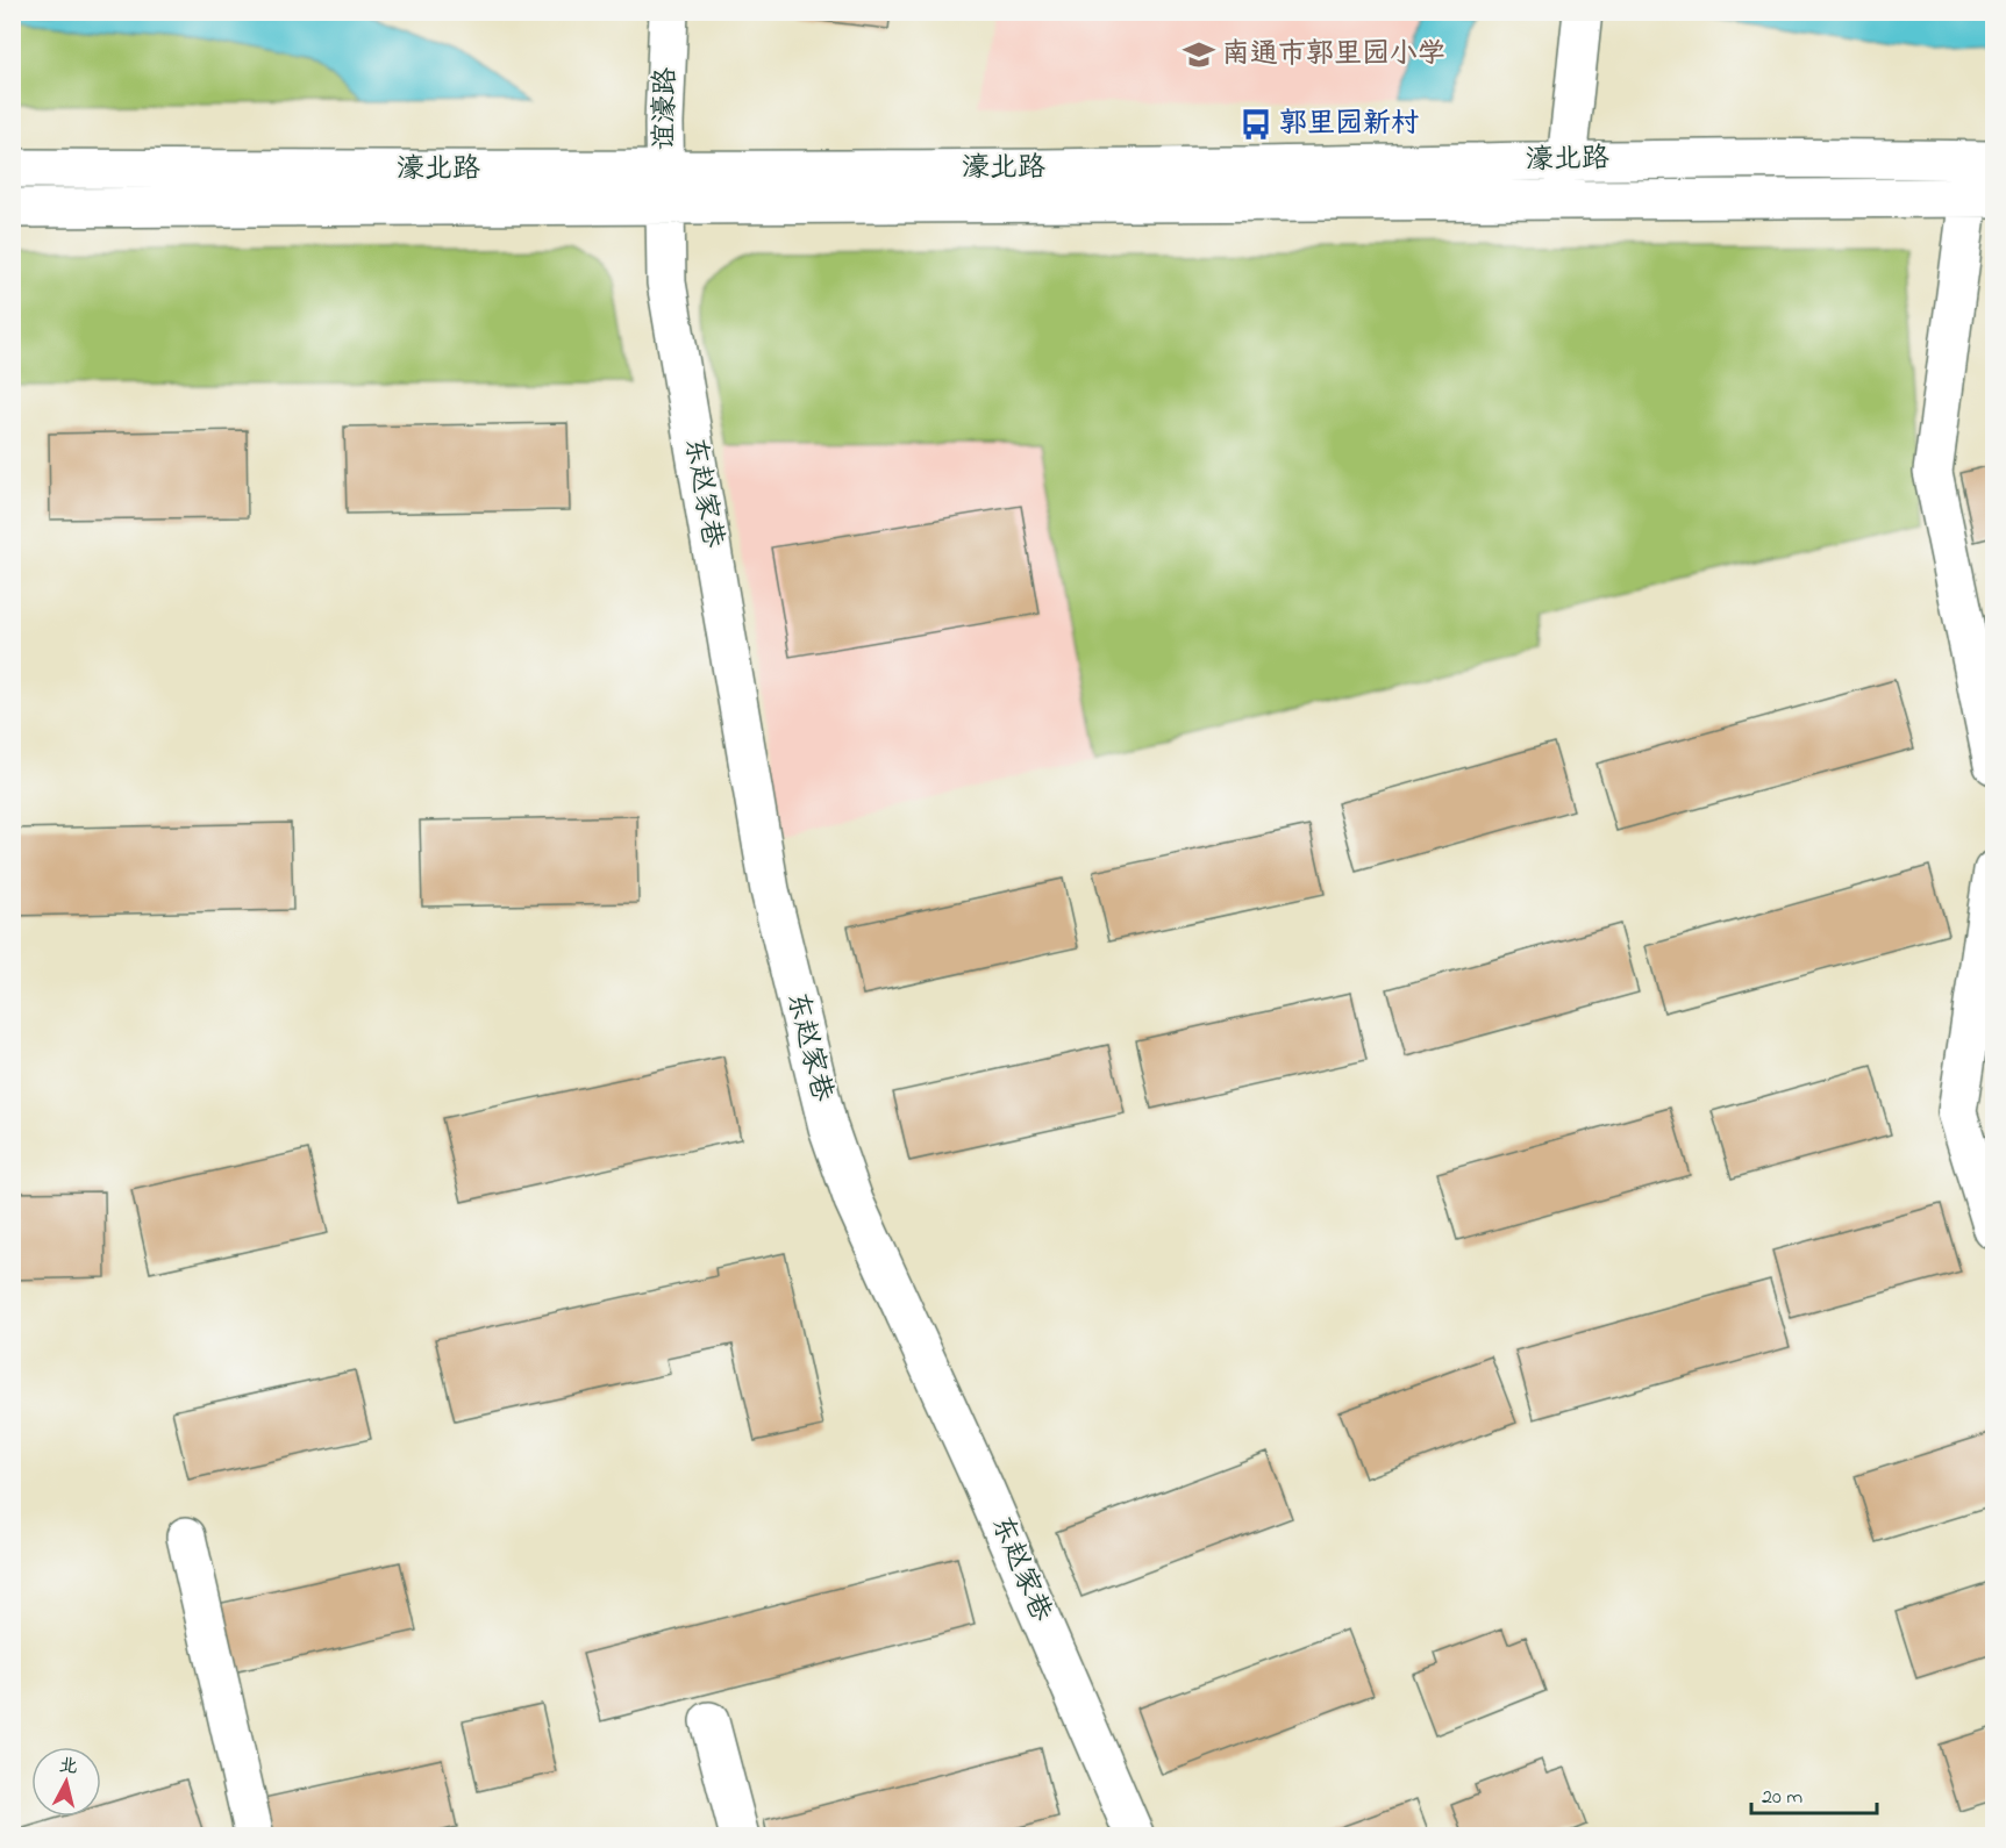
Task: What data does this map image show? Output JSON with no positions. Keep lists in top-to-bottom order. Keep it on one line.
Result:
{"streets":{"street":["谊濠路","濠北路","东赵家巷"]},"crossings":[["谊濠路","濠北路"],["谊濠路","东赵家巷"],["濠北路","东赵家巷"]],"places":{"school or university":["南通市郭里园小学"],"bus stop":["郭里园新村"]},"scale_bar":"20 m","north":"top"}
